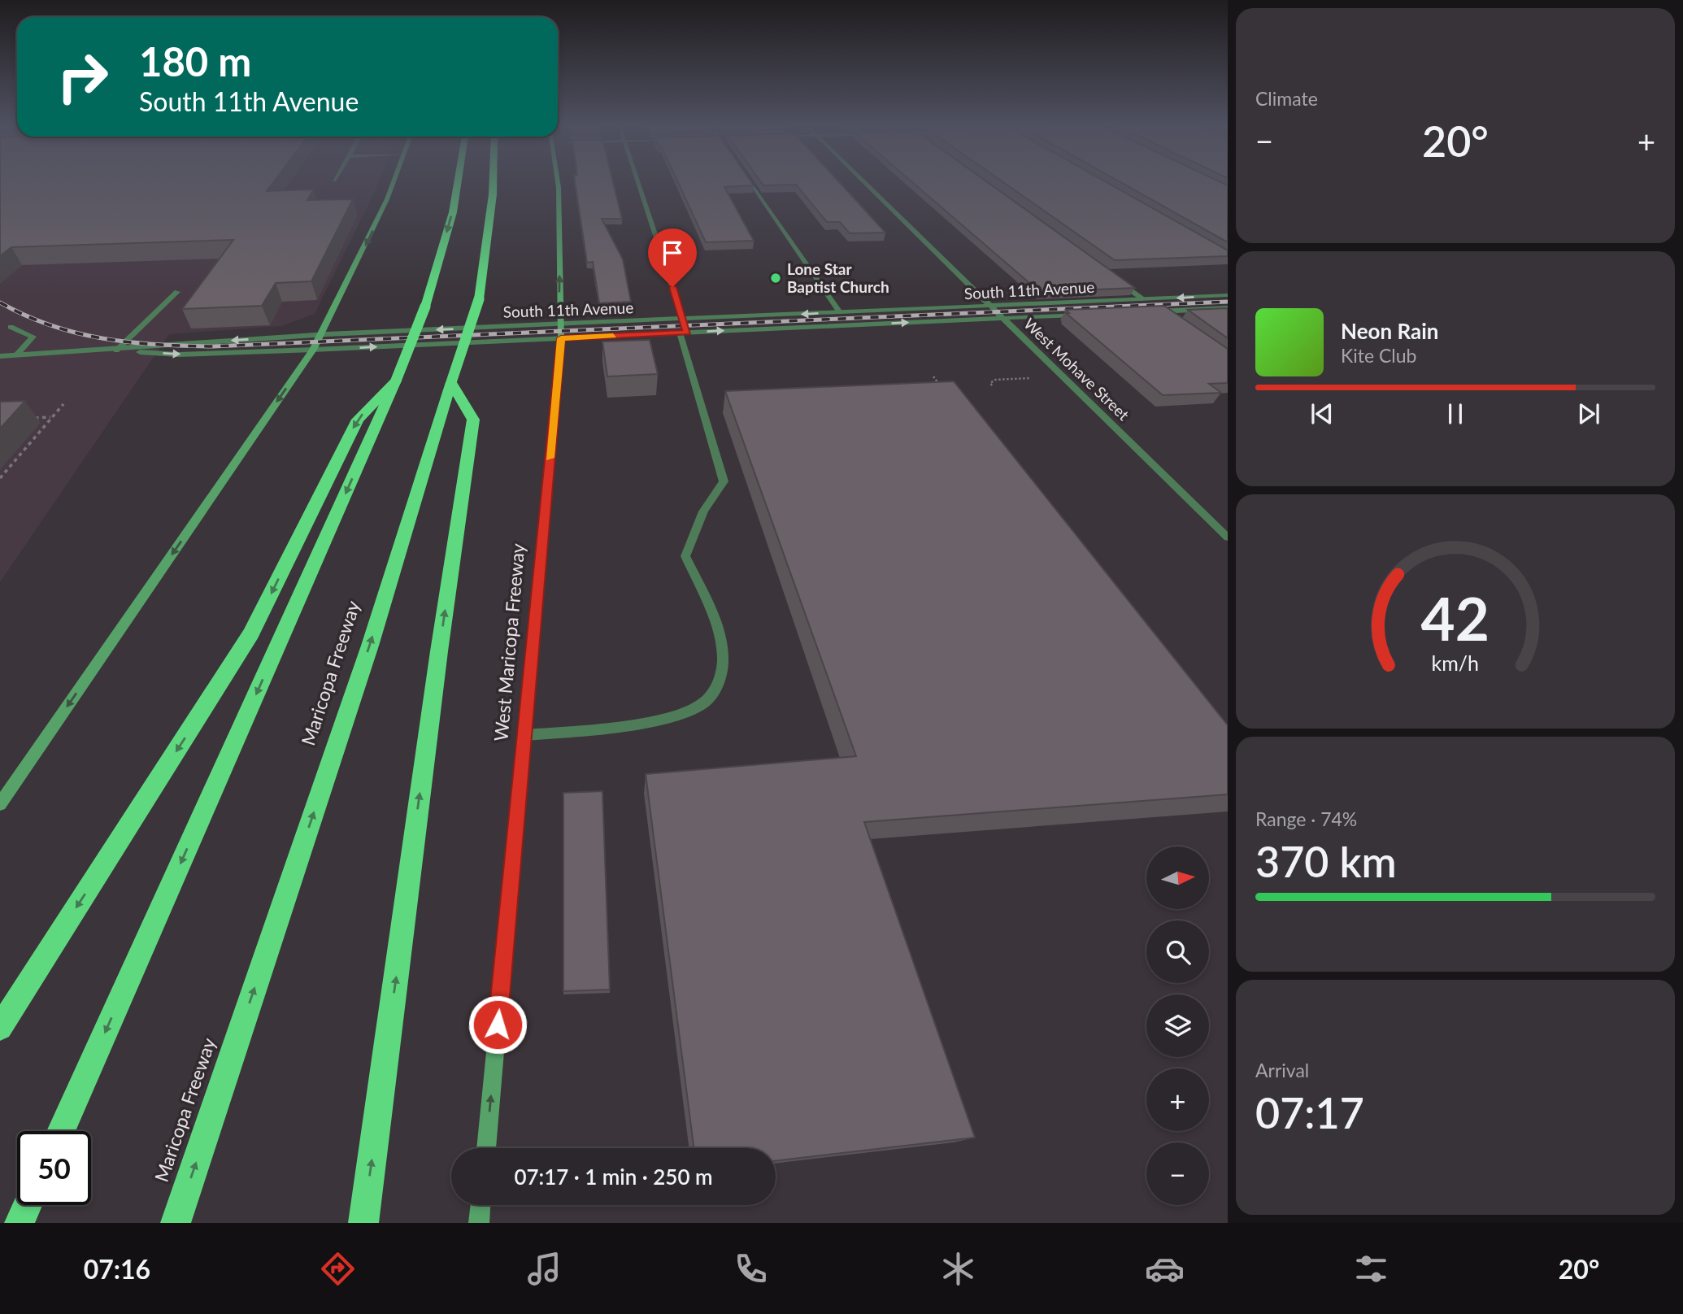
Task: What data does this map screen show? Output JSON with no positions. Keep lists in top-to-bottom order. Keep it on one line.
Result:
{"streets":{"highway":["Maricopa Freeway"],"main road":["West Maricopa Freeway"],"street":["South 11th Avenue","West Mohave Street"]},"crossings":[["South 11th Avenue","West Mohave Street"],["South 11th Avenue","West Maricopa Freeway"]],"one_way":["West Maricopa Freeway"],"places":["Lone Star Baptist Church"],"north":"right","page":{"tile":["Climate",["Range · 74%","370 km"],["Arrival","07:17"]],"turn":["180 m","South 11th Avenue"],"heat":["−","20°","+"],"song":["Neon Rain","Kite Club"],"map_buttons":["+","−"],"limit":"50","trip":"07:17 · 1 min · 250 m","tabs":["07:16","20°"],"gauge":["42","km/h"]}}
